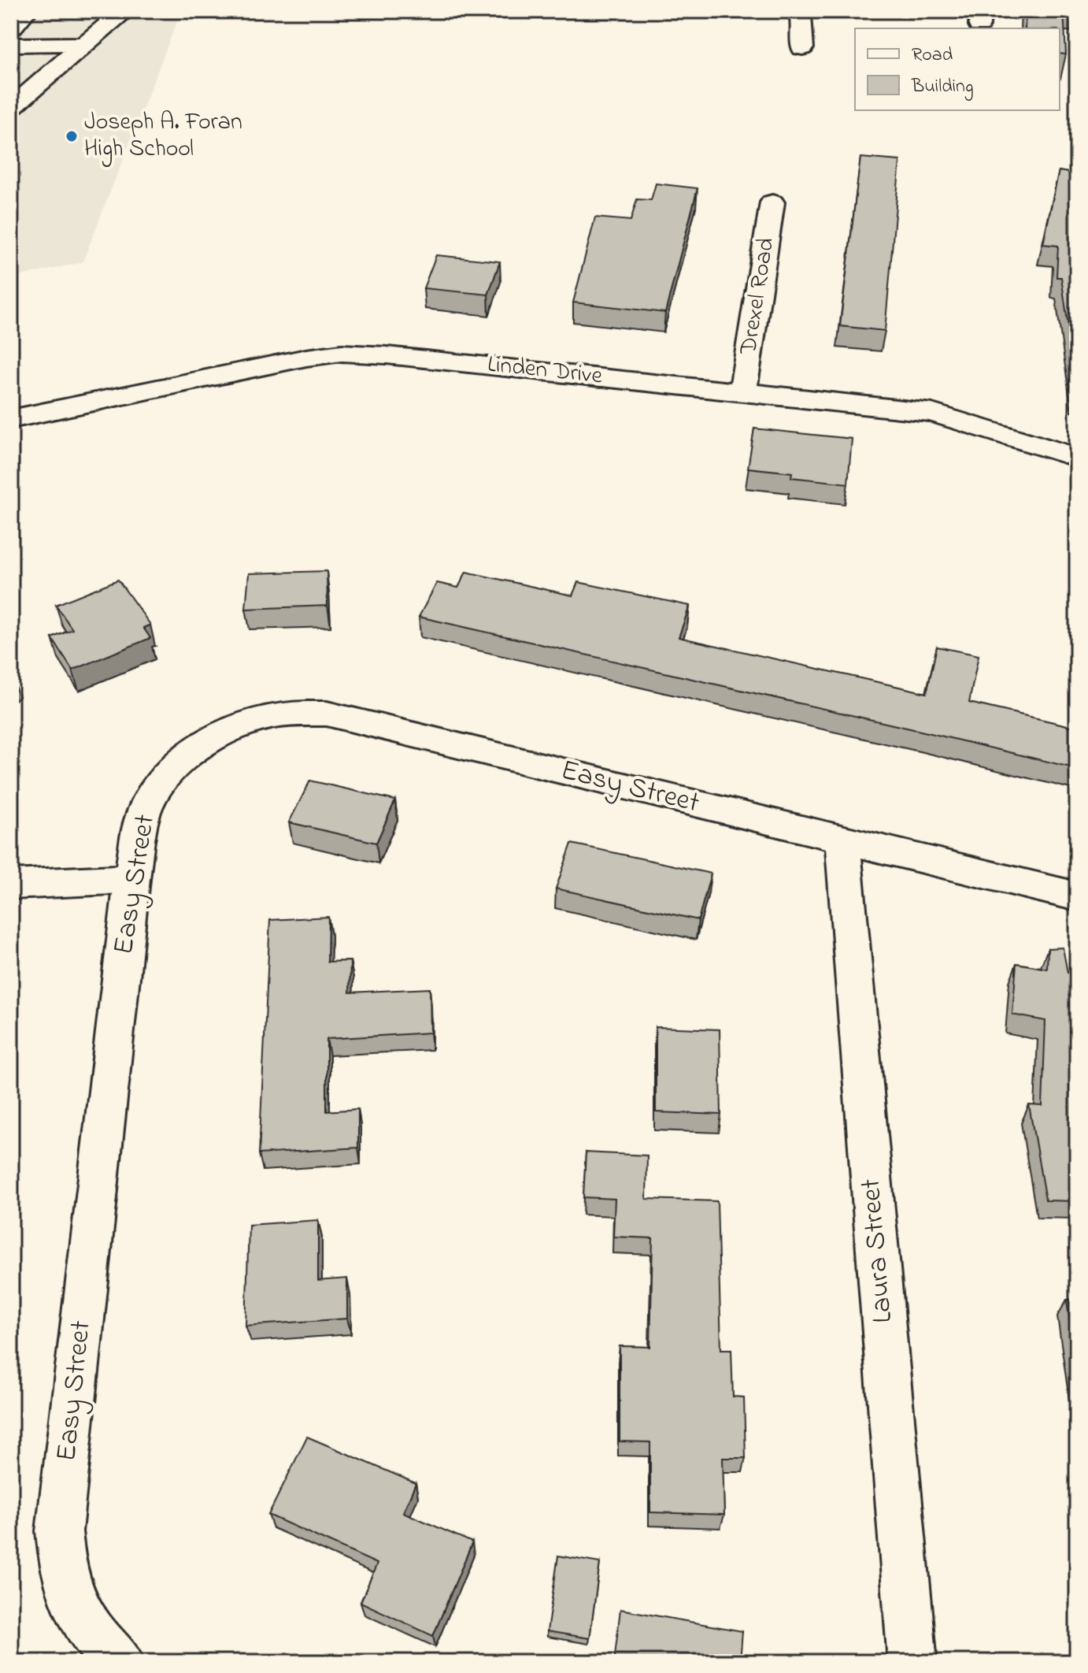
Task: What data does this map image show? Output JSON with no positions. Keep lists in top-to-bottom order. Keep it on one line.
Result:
{"streets":{"street":["Drexel Road","Linden Drive","Easy Street","Laura Street"]},"crossings":[["Drexel Road","Linden Drive"],["Easy Street","Laura Street"]],"places":["Joseph A. Foran High School"],"legend":["Road","Building"]}
